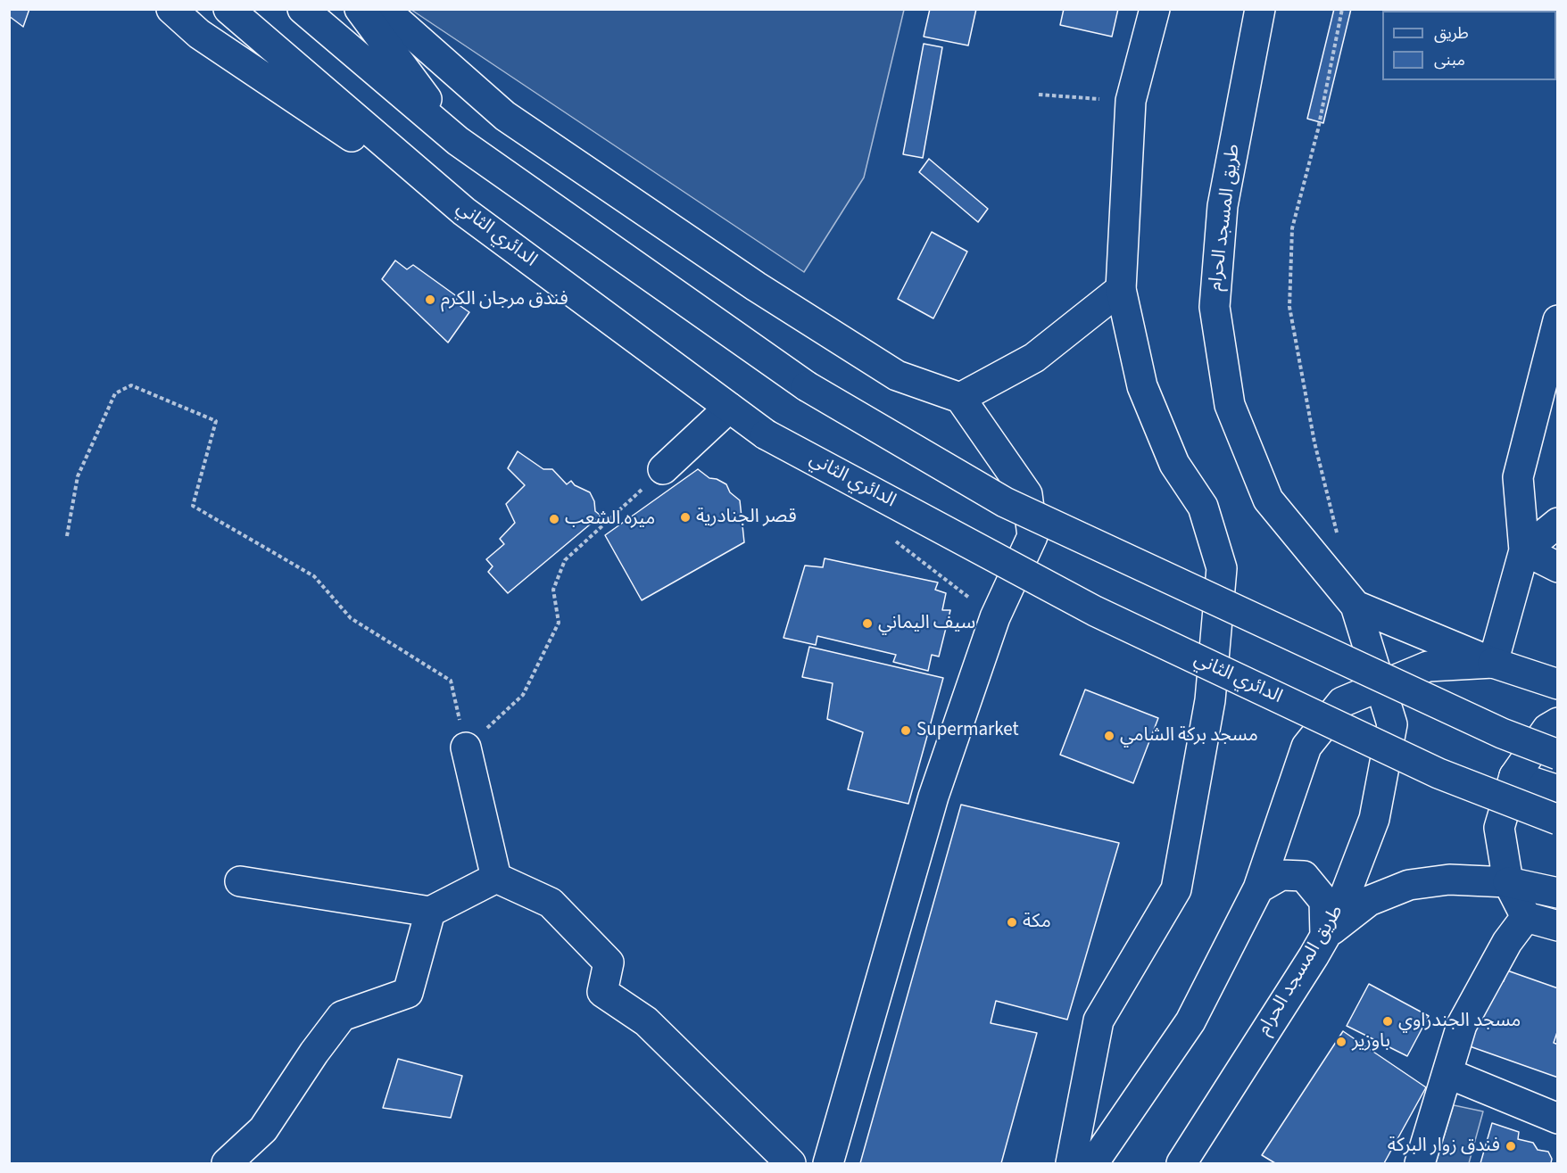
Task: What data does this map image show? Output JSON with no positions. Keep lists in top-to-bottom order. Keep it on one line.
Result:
{"streets":{"main road":["طريق المسجد الحرام","الدائري الثاني"]},"places":["فندق مرجان الكرم","قصر الجنادرية","ميره الشعب","سيف اليماني","Supermarket","مسجد بركة الشامي","مكة","مسجد الجندراوي","باوزير","فندق زوار البركة"],"legend":["طريق","مبنى"]}
